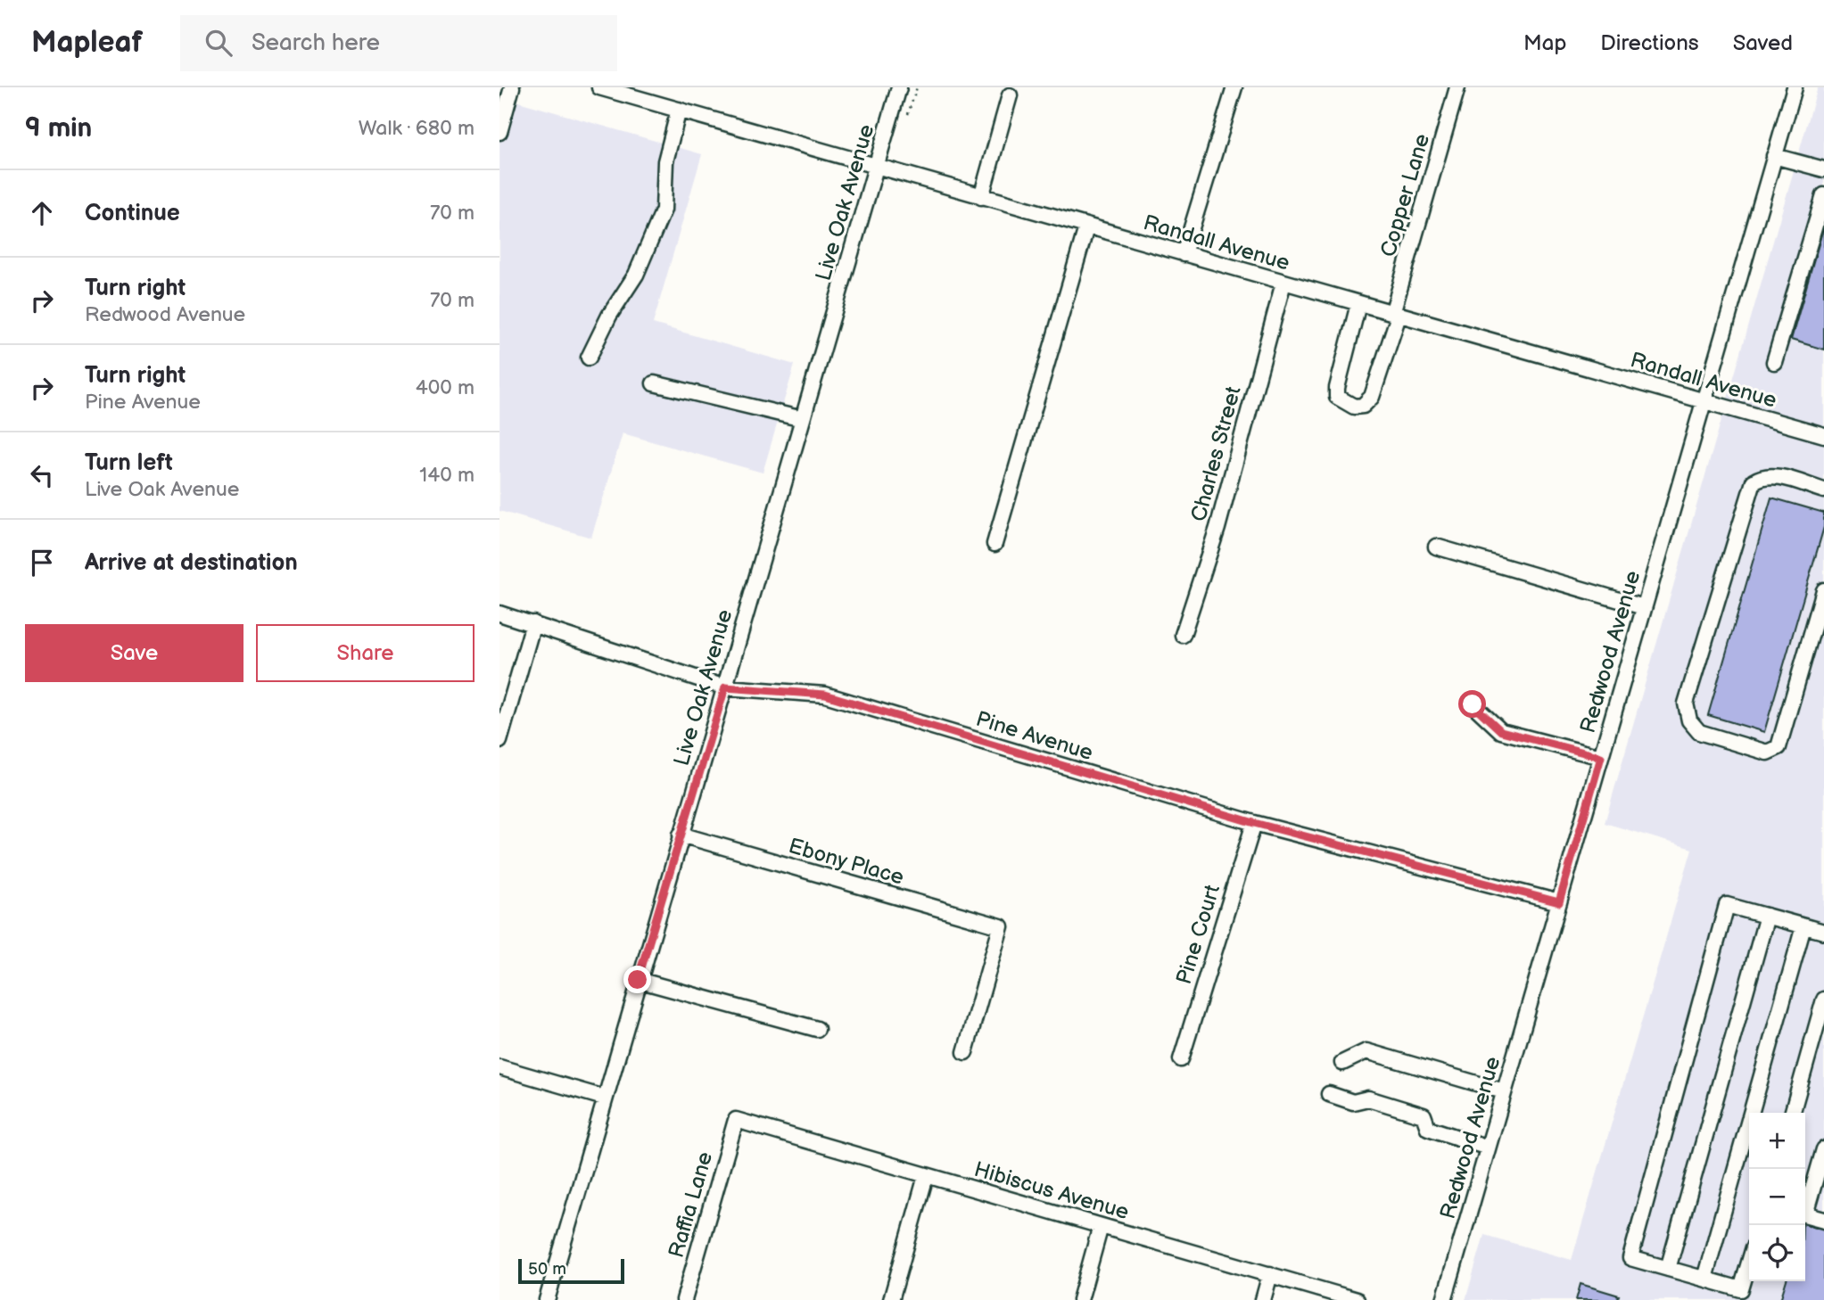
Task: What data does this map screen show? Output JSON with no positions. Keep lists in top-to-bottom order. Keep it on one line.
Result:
{"streets":{"street":["Copper Lane","Live Oak Avenue","Randall Avenue","Charles Street","Redwood Avenue","Pine Avenue","Ebony Place","Pine Court","Hibiscus Avenue","Raffia Lane"]},"crossings":[["Copper Lane","Randall Avenue"],["Live Oak Avenue","Randall Avenue"],["Live Oak Avenue","Pine Avenue"],["Live Oak Avenue","Ebony Place"],["Randall Avenue","Charles Street"],["Randall Avenue","Redwood Avenue"],["Redwood Avenue","Pine Avenue"],["Pine Avenue","Pine Court"],["Hibiscus Avenue","Raffia Lane"]],"scale_bar":"50 m","page":{"header":"Mapleaf","search":"Search here","nav":["Map","Directions","Saved"],"heading":["9 min","Walk · 680 m"],"list":[["Continue","70 m"],["Turn right","Redwood Avenue","70 m"],["Turn right","Pine Avenue","400 m"],["Turn left","Live Oak Avenue","140 m"],"Arrive at destination"],"buttons":["Save","Share"],"map_buttons":["+","−"],"scale":"50 m"}}
